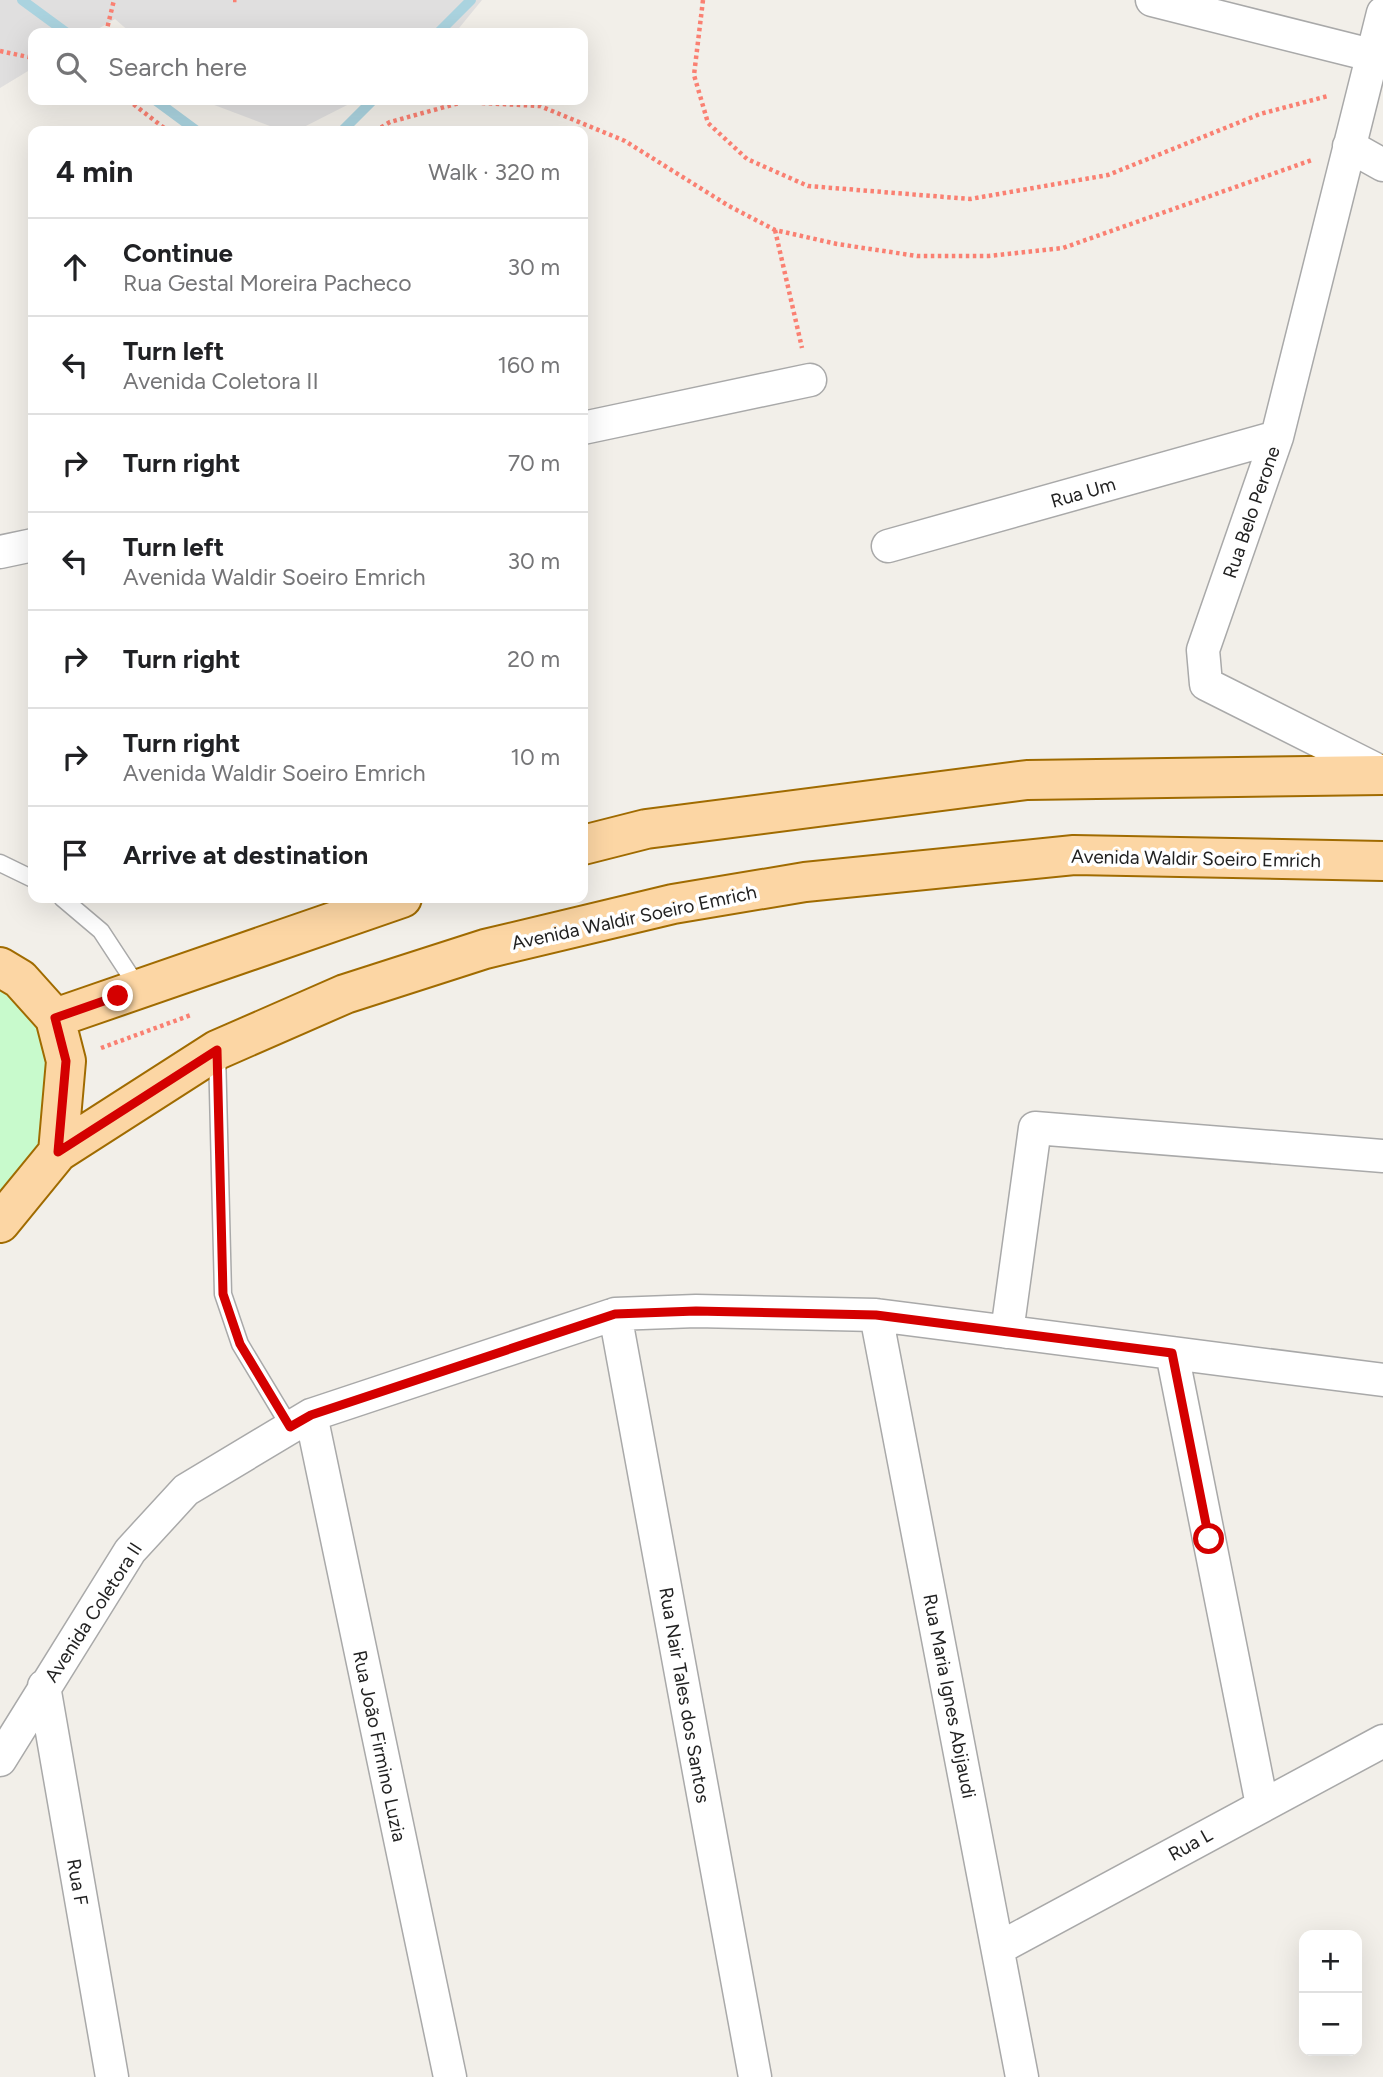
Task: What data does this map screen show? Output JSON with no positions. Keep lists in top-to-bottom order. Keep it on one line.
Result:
{"streets":{"main road":["Avenida Waldir Soeiro Emrich"],"street":["Rua Um","Rua Belo Perone","Avenida Coletora II","Rua Nair Tales dos Santos","Rua Maria Ignes Abijaudi","Rua João Firmino Luzia","Rua L","Rua F"]},"crossings":[["Rua Um","Rua Belo Perone"],["Avenida Coletora II","Rua Nair Tales dos Santos"],["Avenida Coletora II","Rua Maria Ignes Abijaudi"],["Avenida Coletora II","Rua João Firmino Luzia"],["Avenida Coletora II","Rua F"],["Rua Maria Ignes Abijaudi","Rua L"]],"page":{"search":"Search here","heading":["4 min","Walk · 320 m"],"list":[["Continue","Rua Gestal Moreira Pacheco","30 m"],["Turn left","Avenida Coletora II","160 m"],["Turn right","70 m"],["Turn left","Avenida Waldir Soeiro Emrich","30 m"],["Turn right","20 m"],["Turn right","Avenida Waldir Soeiro Emrich","10 m"],"Arrive at destination"],"map_buttons":["+","−"]}}
